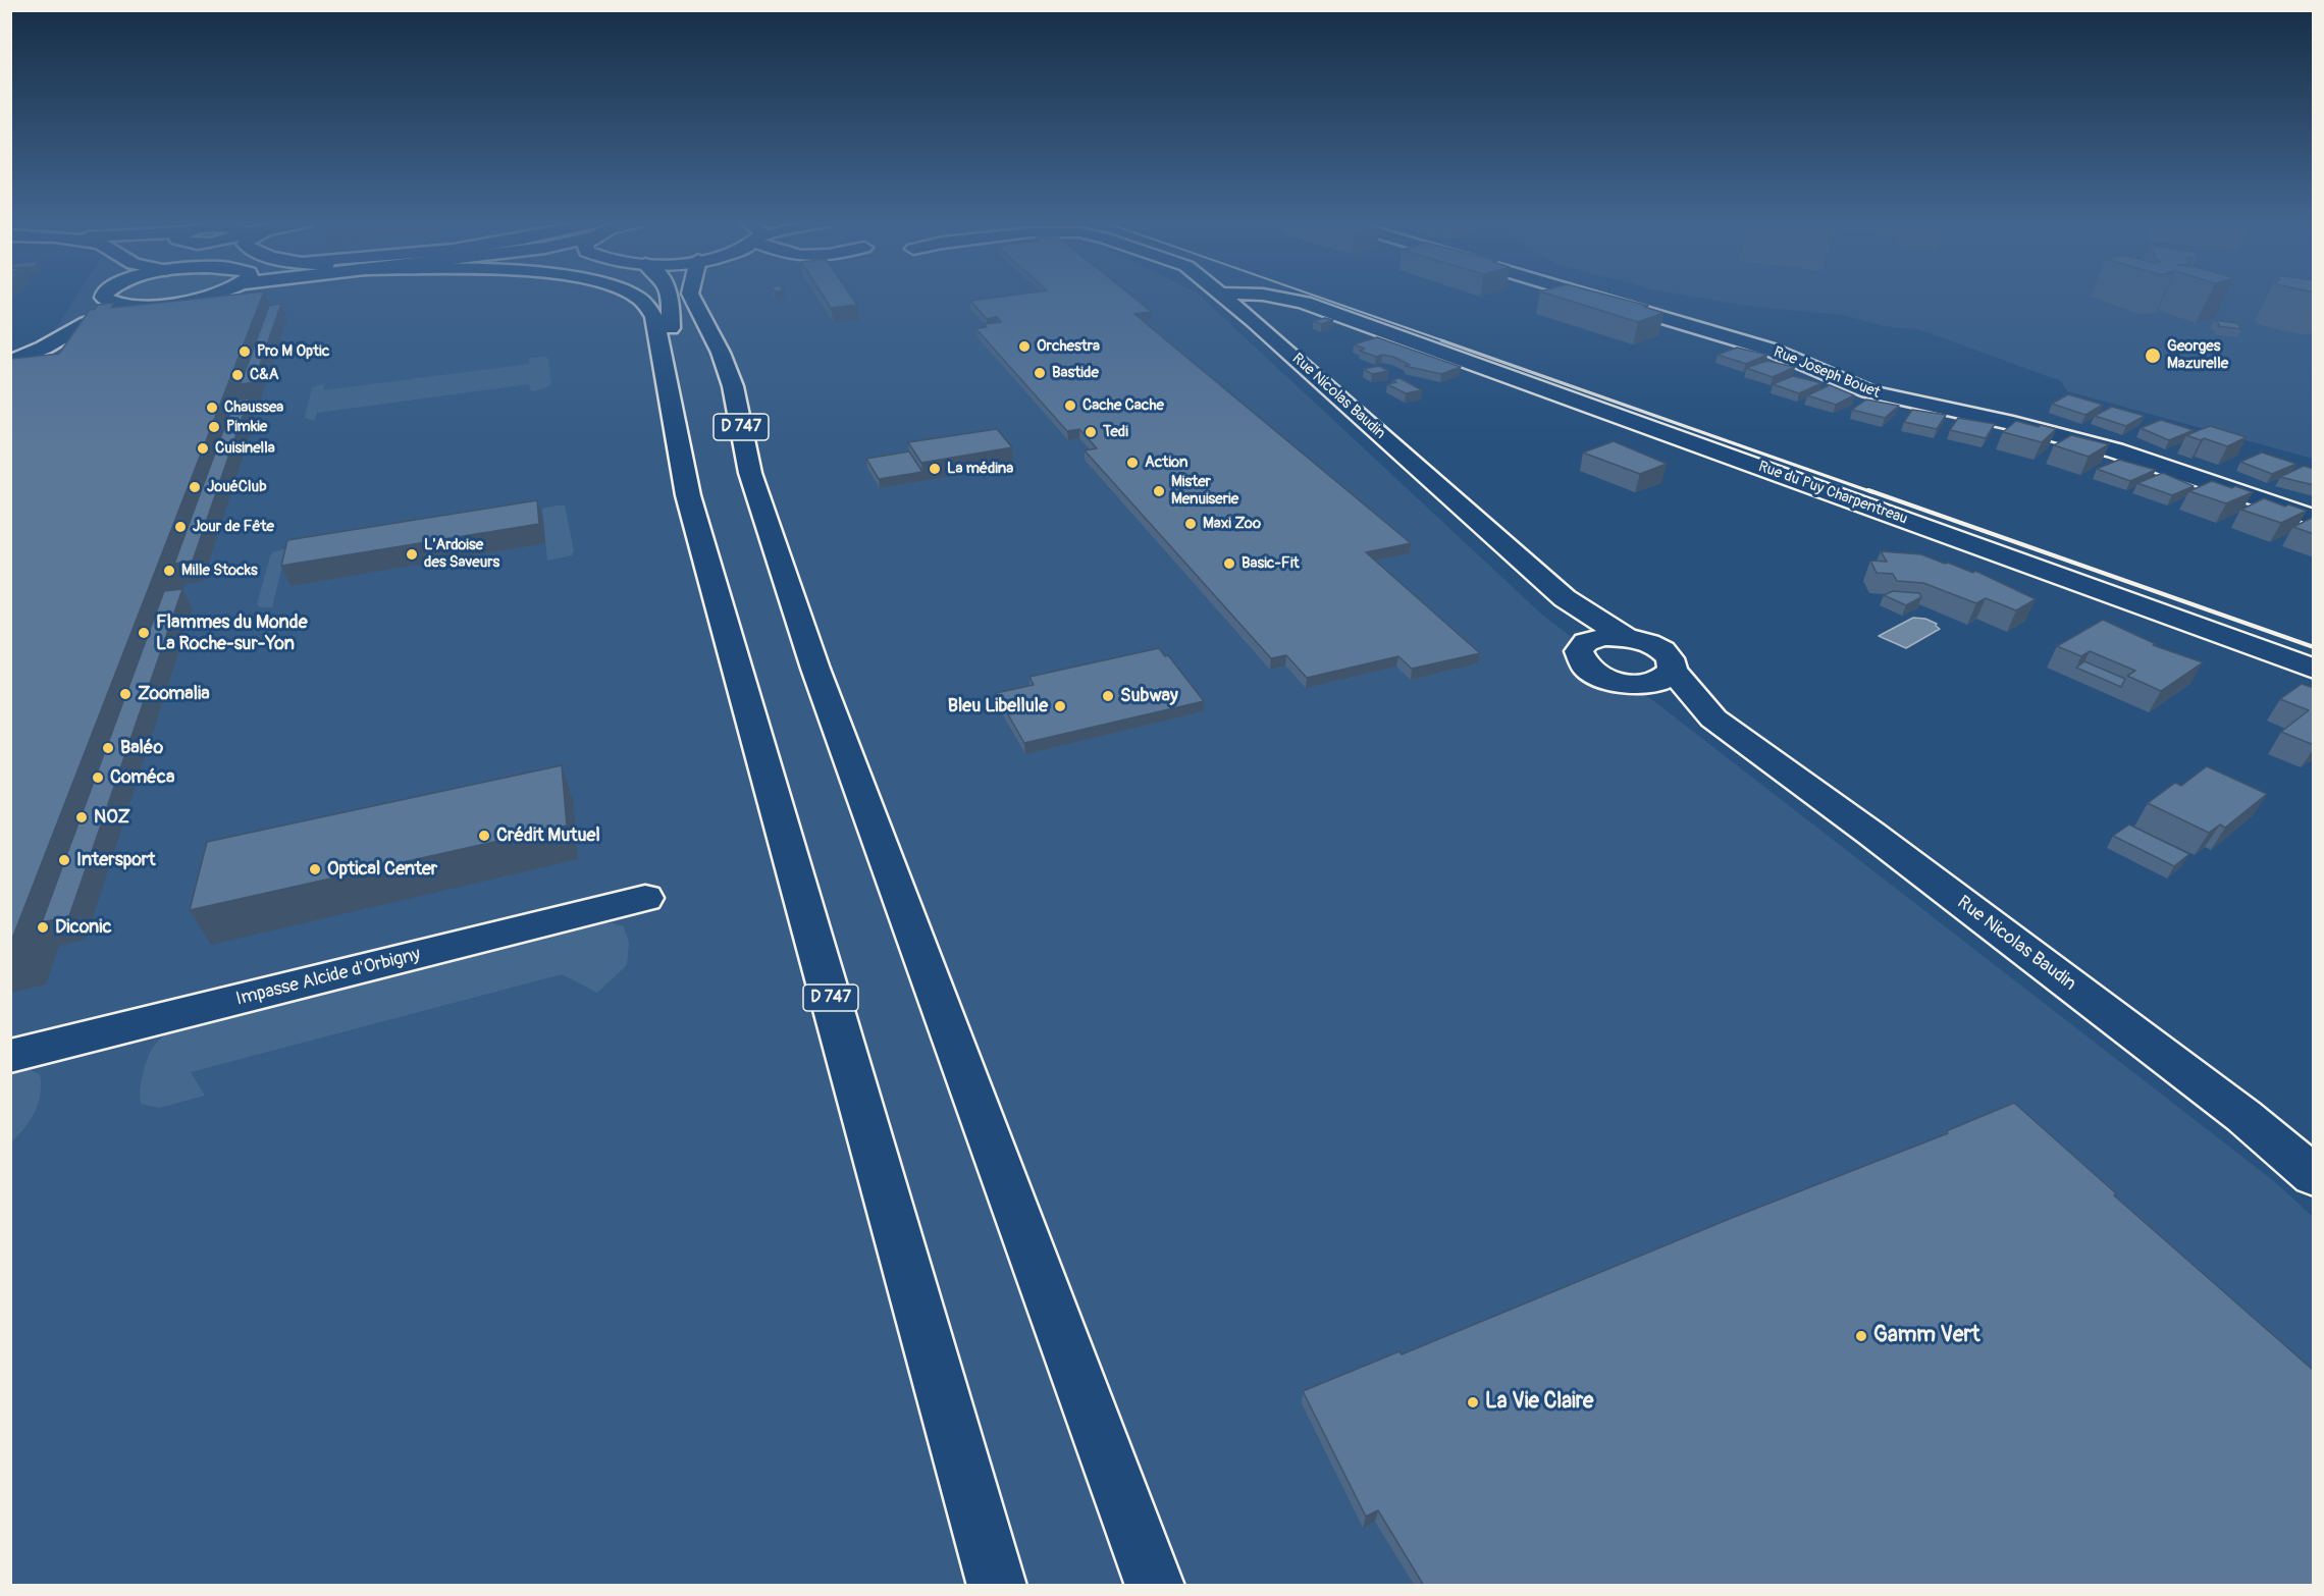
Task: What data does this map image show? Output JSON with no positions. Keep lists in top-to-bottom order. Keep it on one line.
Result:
{"streets":{"main road":["Rue Joseph Bouet","Rue Nicolas Baudin","D 747","Rue du Puy Charpentreau","Impasse Alcide d'Orbigny"]},"crossings":[["Rue Nicolas Baudin","Rue du Puy Charpentreau"]],"places":["Orchestra","Pro M Optic","Georges Mazurelle","Bastide","C&A","Cache Cache","Chaussea","Pimkie","Tedi","Cuisinella","Action","La médina","JouéClub","Mister Menuiserie","Maxi Zoo","Jour de Fête","L'Ardoise des Saveurs","Basic-Fit","Mille Stocks","Flammes du Monde La Roche-sur-Yon","Zoomalia","Subway","Bleu Libellule","Baléo","Coméca","NOZ","Crédit Mutuel","Intersport","Optical Center","Diconic","Gamm Vert","La Vie Claire"]}
